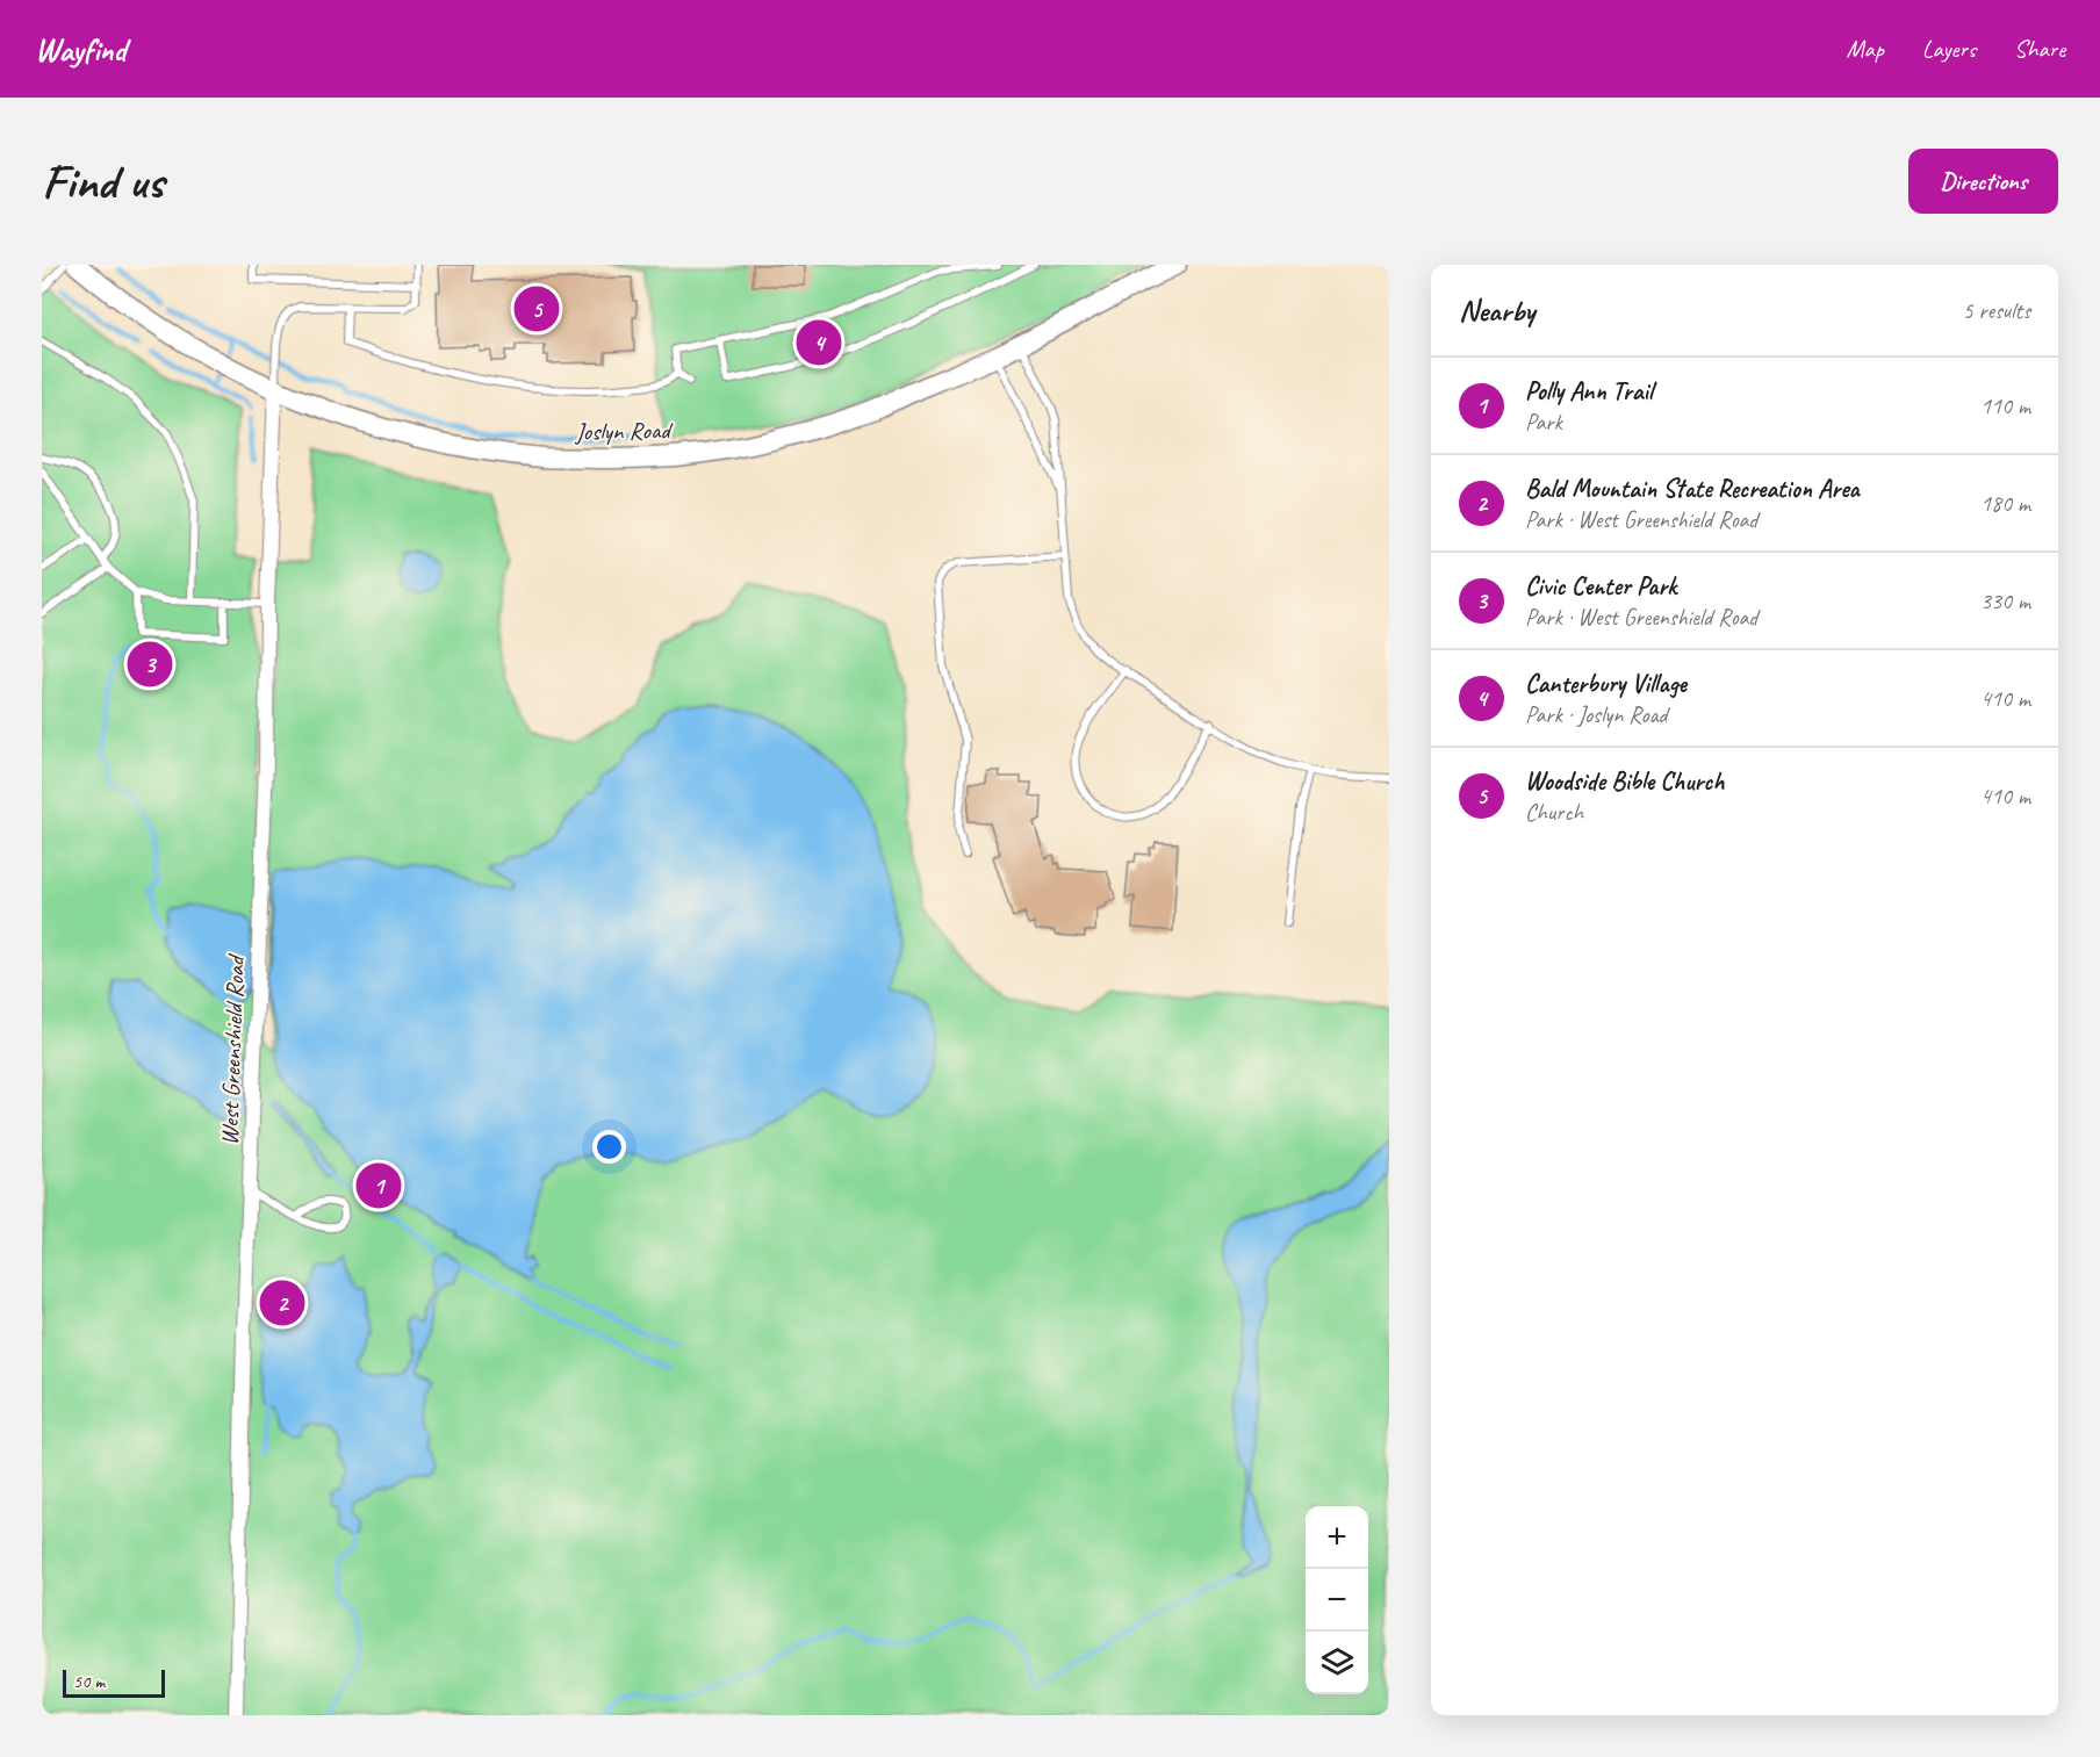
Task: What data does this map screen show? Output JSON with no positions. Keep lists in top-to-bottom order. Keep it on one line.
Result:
{"streets":{"street":["Joslyn Road","West Greenshield Road"]},"crossings":[["Joslyn Road","West Greenshield Road"]],"scale_bar":"50 m","page":{"header":"Wayfind","nav":["Map","Layers","Share"],"buttons":"Directions","title":"Find us","heading":["Nearby","5 results"],"pins":["5","4","3","1","2"],"list":[{"mark":"1","name":"Polly Ann Trail","note":"Park","value":"110 m"},{"mark":"2","name":"Bald Mountain State Recreation Area","note":"Park · West Greenshield Road","value":"180 m"},{"mark":"3","name":"Civic Center Park","note":"Park · West Greenshield Road","value":"330 m"},{"mark":"4","name":"Canterbury Village","note":"Park · Joslyn Road","value":"410 m"},{"mark":"5","name":"Woodside Bible Church","note":"Church","value":"410 m"}],"map_buttons":["+","−"],"scale":"50 m"}}
